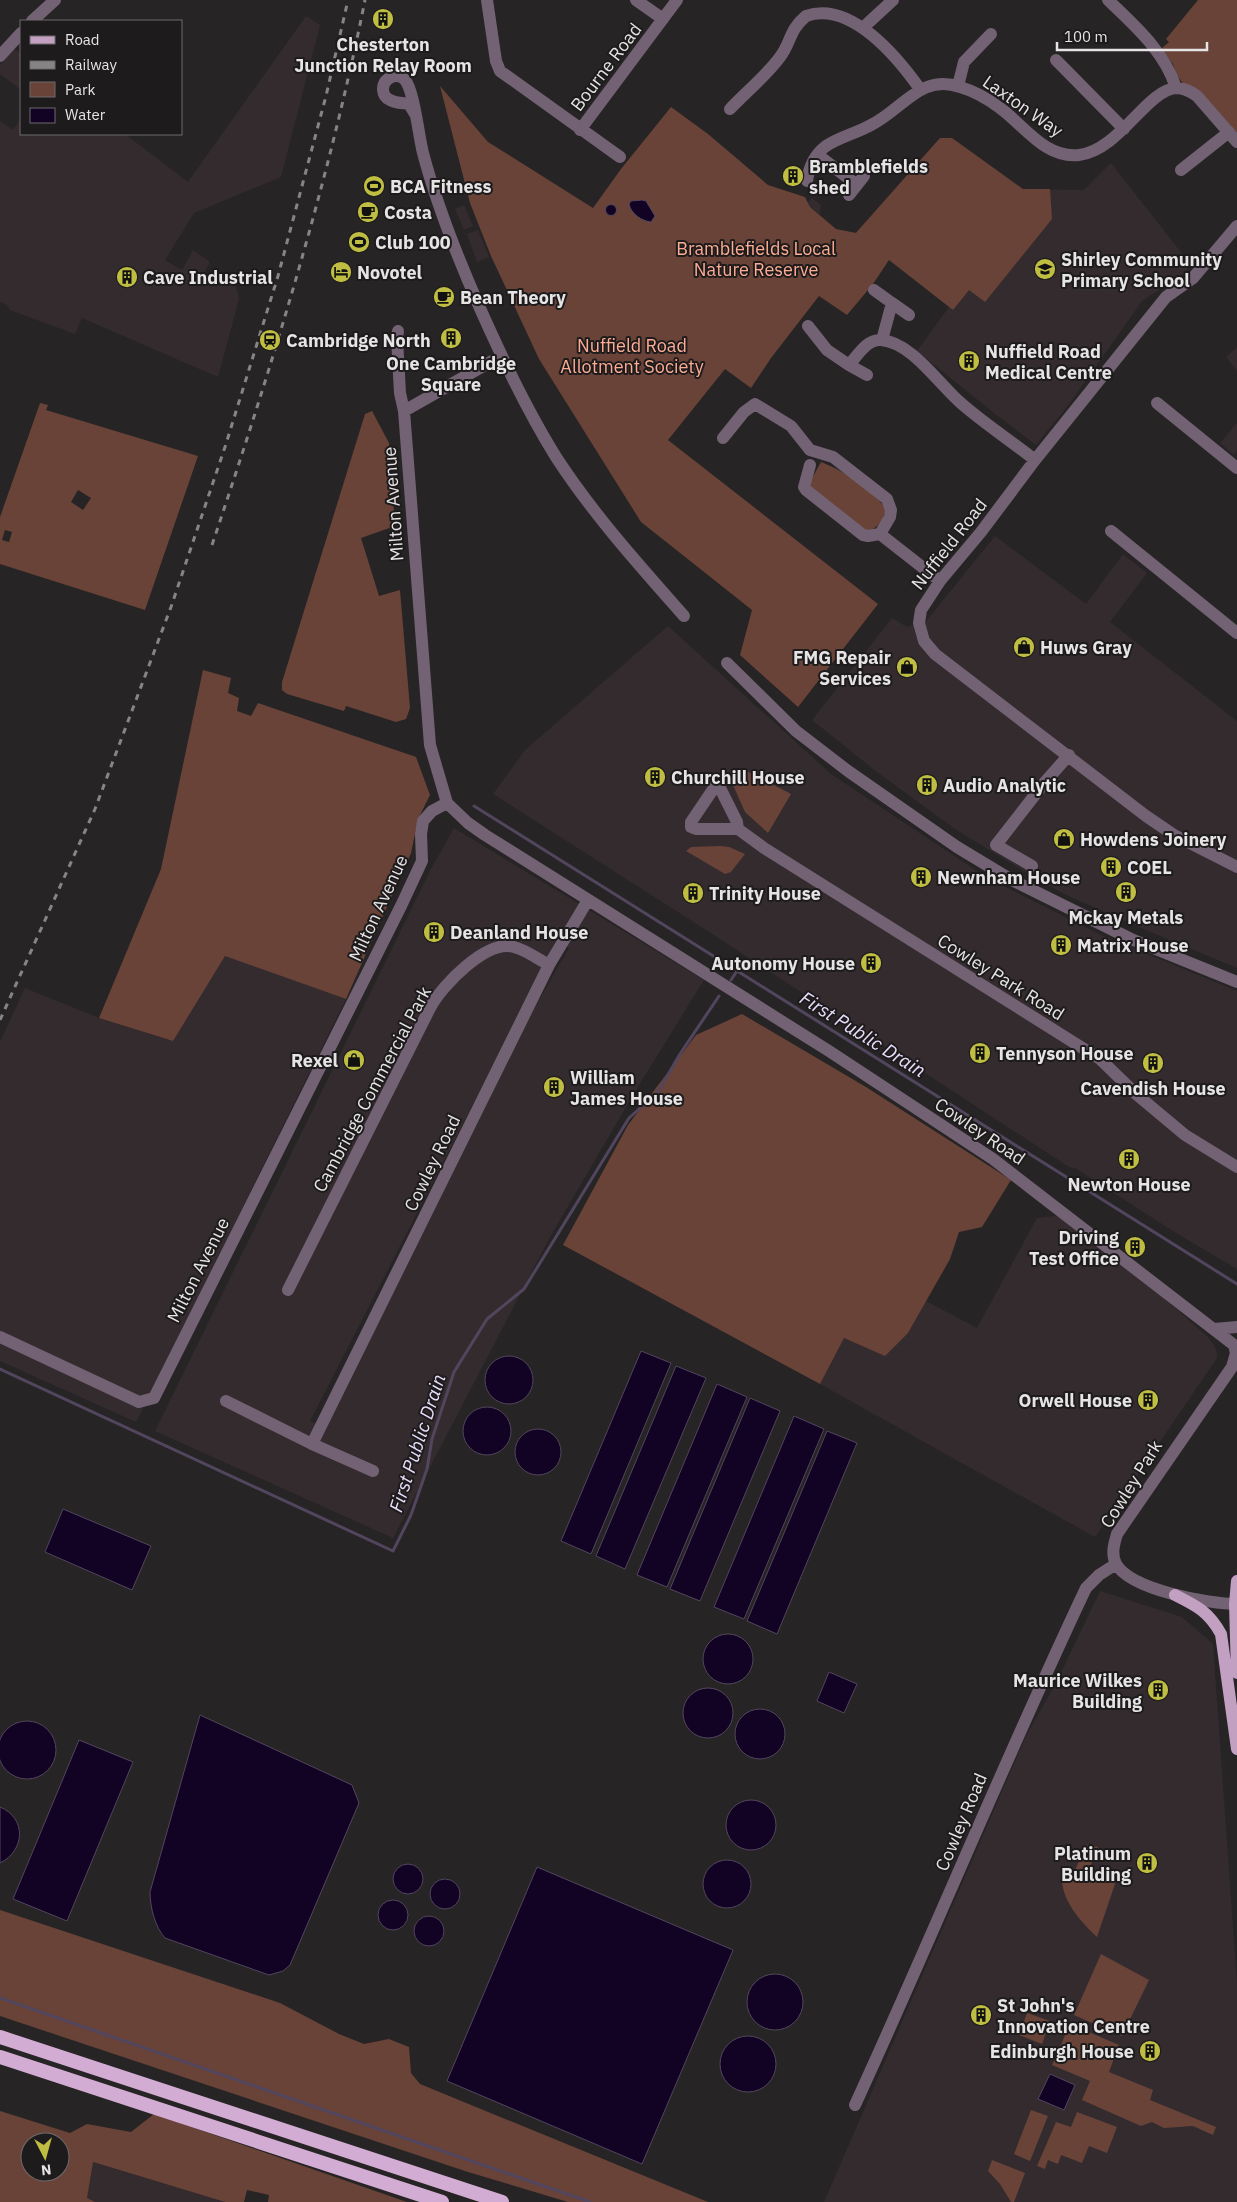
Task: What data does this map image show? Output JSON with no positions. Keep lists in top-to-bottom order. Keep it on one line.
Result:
{"streets":{"street":["Bourne Road","Laxton Way","Milton Avenue","Nuffield Road","Cowley Park Road","Cambridge Commercial Park","Cowley Road","Cowley Park"]},"crossings":[["Milton Avenue","Cowley Road"],["Cambridge Commercial Park","Cowley Road"],["Cowley Road","Cowley Park"]],"water":["First Public Drain"],"parks":["Bramblefields Local Nature Reserve","Nuffield Road Allotment Society"],"places":{"building":["Chesterton Junction Relay Room","Bramblefields shed","Cave Industrial","One Cambridge Square","Nuffield Road Medical Centre","Churchill House","Audio Analytic","COEL","Newnham House","Mckay Metals","Trinity House","Deanland House","Matrix House","Autonomy House","Tennyson House","Cavendish House","William James House","Newton House","Driving Test Office","Orwell House","Maurice Wilkes Building","Platinum Building","St John's Innovation Centre","Edinburgh House"],"sports":["BCA Fitness","Club 100"],"cafe":["Costa","Bean Theory"],"school or university":["Shirley Community Primary School"],"hotel":["Novotel"],"station":["Cambridge North"],"shop":["Huws Gray","FMG Repair Services","Howdens Joinery","Rexel"]},"legend":["Road","Railway","Park","Water"],"scale_bar":"100 m","north":"bottom"}
